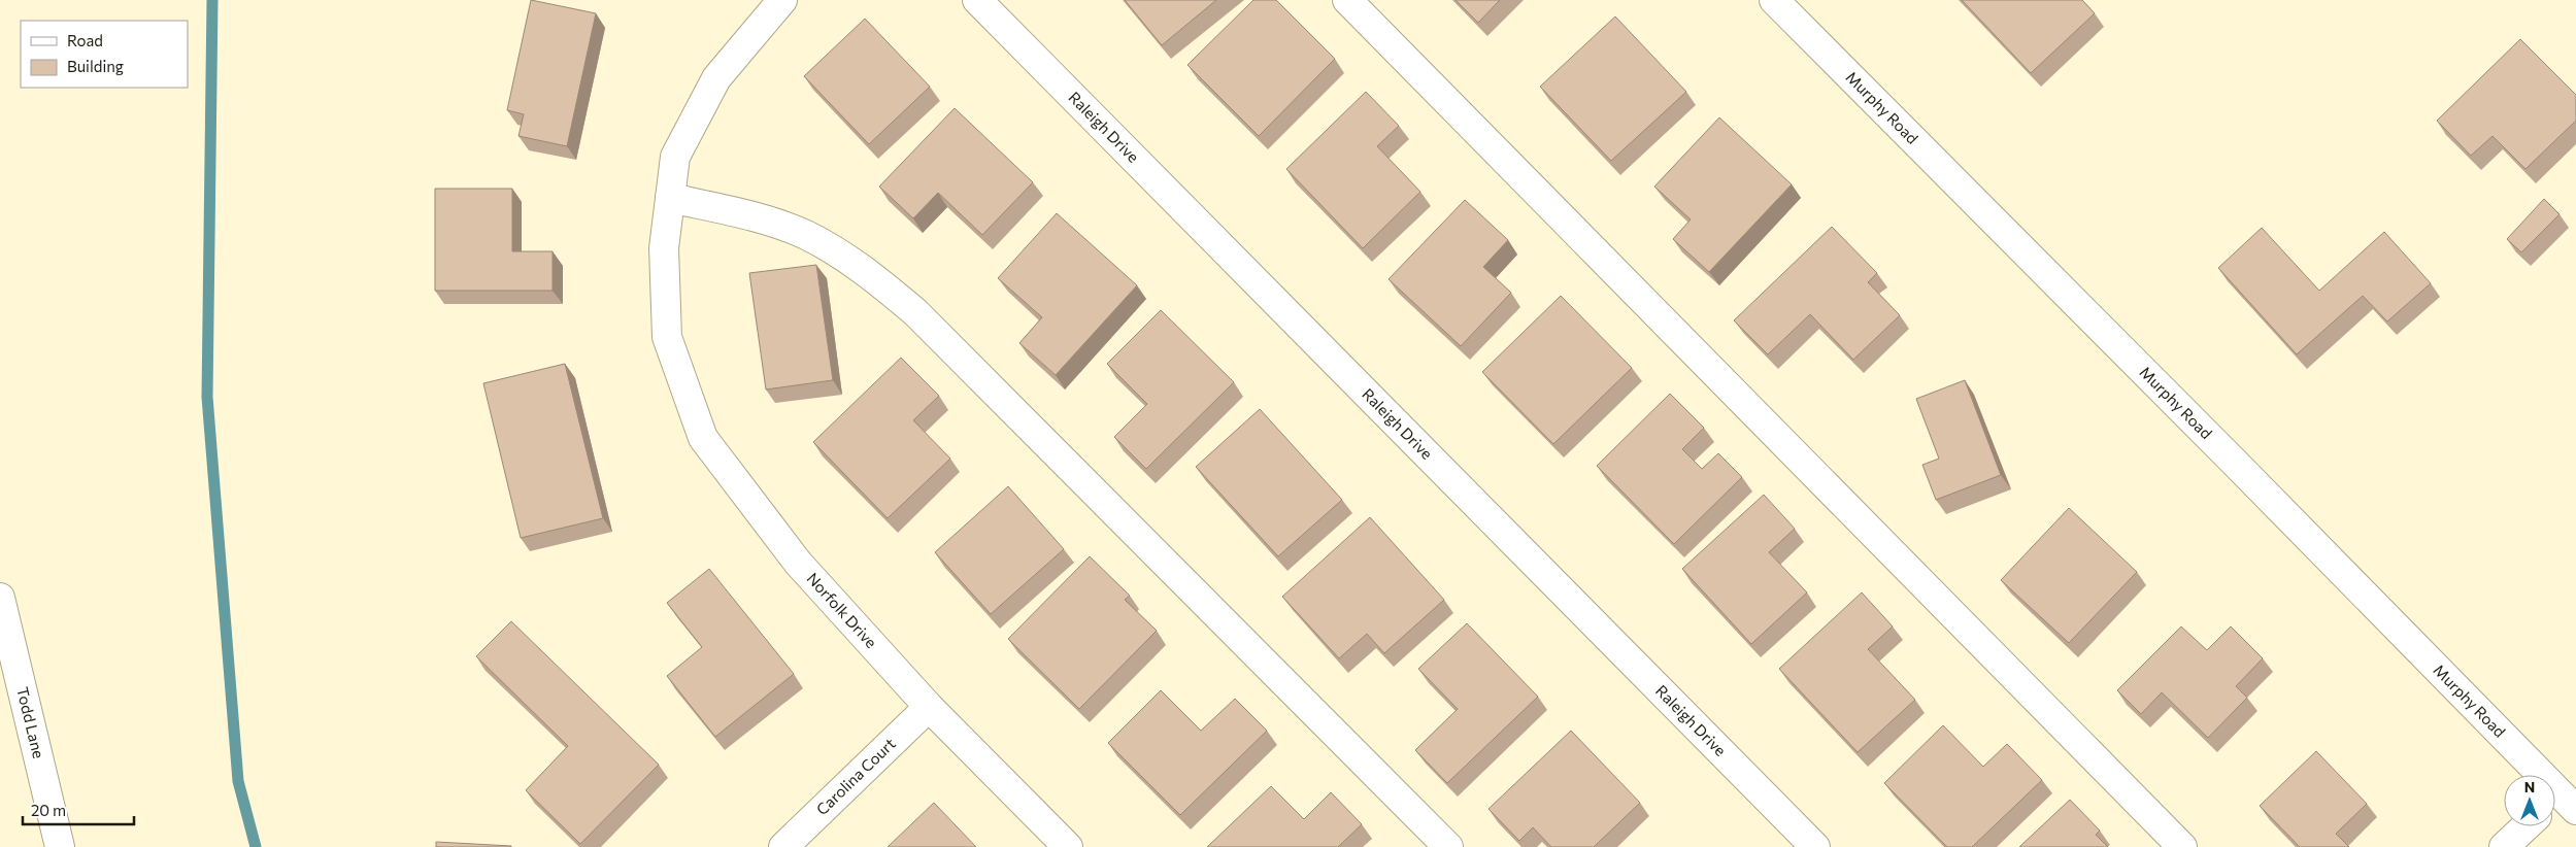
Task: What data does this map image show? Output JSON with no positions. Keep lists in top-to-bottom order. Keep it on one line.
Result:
{"streets":{"street":["Murphy Road","Raleigh Drive","Norfolk Drive","Todd Lane","Carolina Court"]},"crossings":[["Norfolk Drive","Carolina Court"]],"legend":["Road","Building"],"scale_bar":"20 m","north":"top"}
